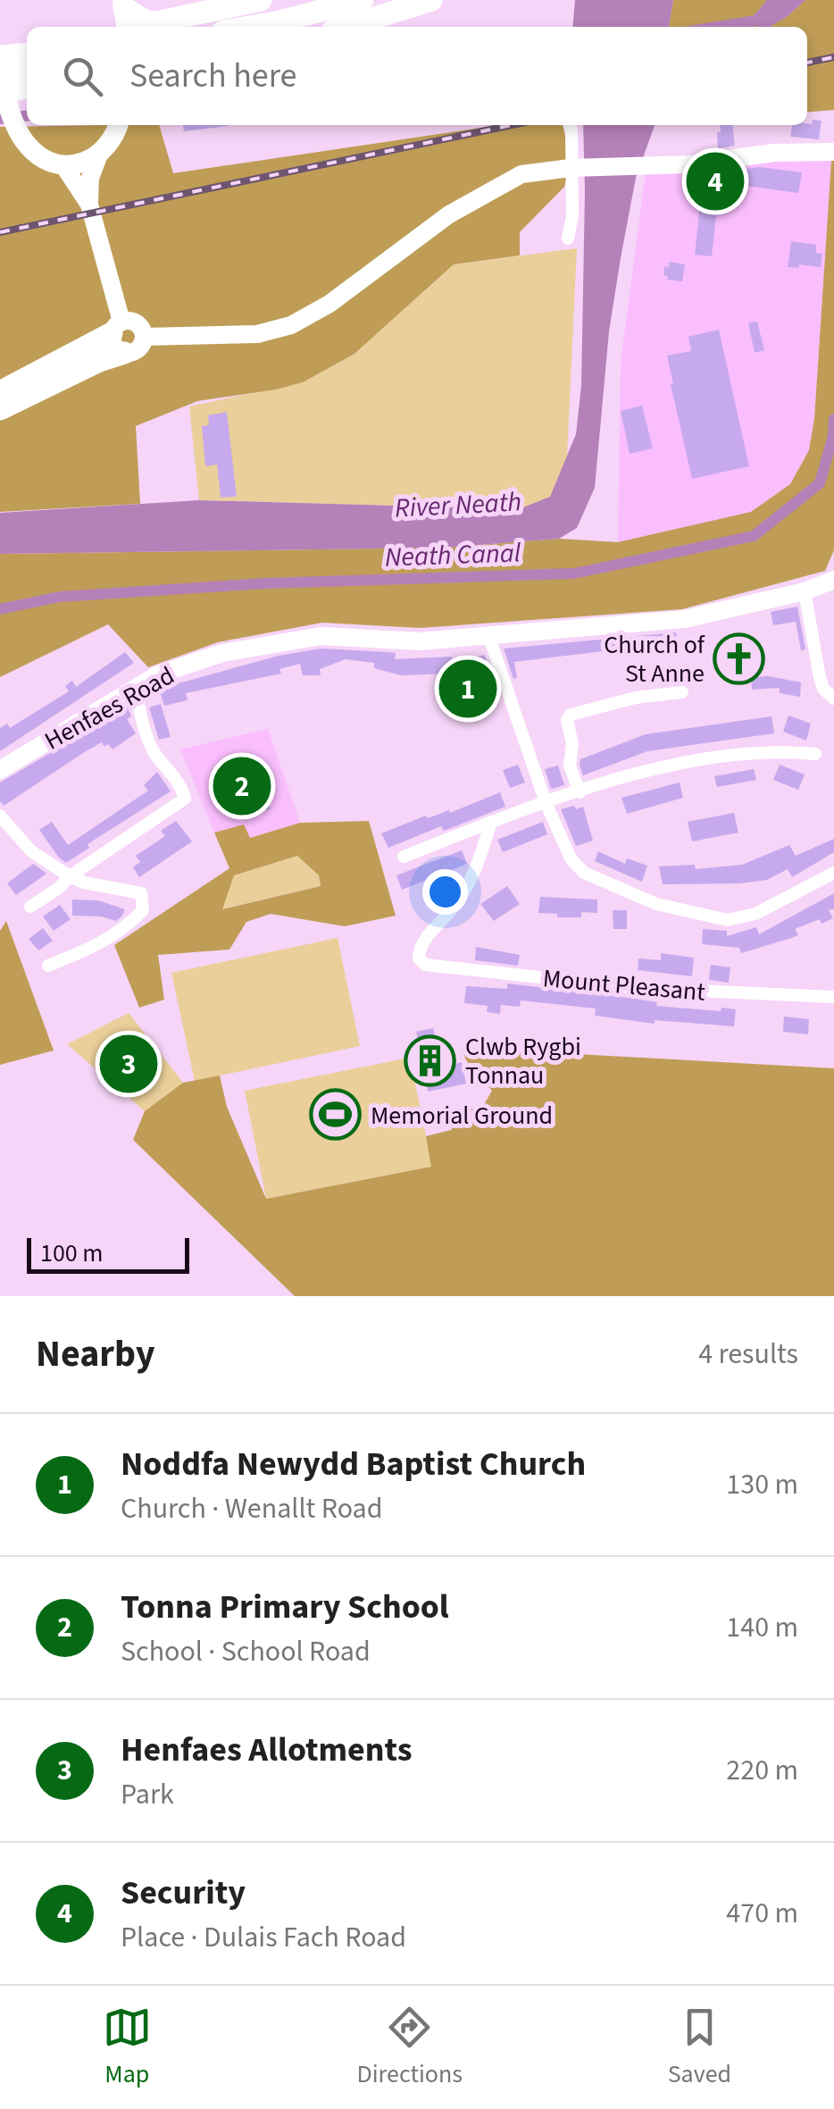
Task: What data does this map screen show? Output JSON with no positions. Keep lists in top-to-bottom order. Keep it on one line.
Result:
{"streets":{"main road":["Henfaes Road"],"street":["Mount Pleasant"]},"water":["River Neath","Neath Canal"],"places":{"church":["Church of St Anne"],"building":["Clwb Rygbi Tonnau"],"sports":["Memorial Ground"]},"scale_bar":"100 m","page":{"search":"Search here","pins":["4","1","2","3"],"scale":"100 m","heading":["Nearby","4 results"],"list":[{"mark":"1","name":"Noddfa Newydd Baptist Church","note":"Church · Wenallt Road","value":"130 m"},{"mark":"2","name":"Tonna Primary School","note":"School · School Road","value":"140 m"},{"mark":"3","name":"Henfaes Allotments","note":"Park","value":"220 m"},{"mark":"4","name":"Security","note":"Place · Dulais Fach Road","value":"470 m"}],"nav":["Map","Directions","Saved"]}}
